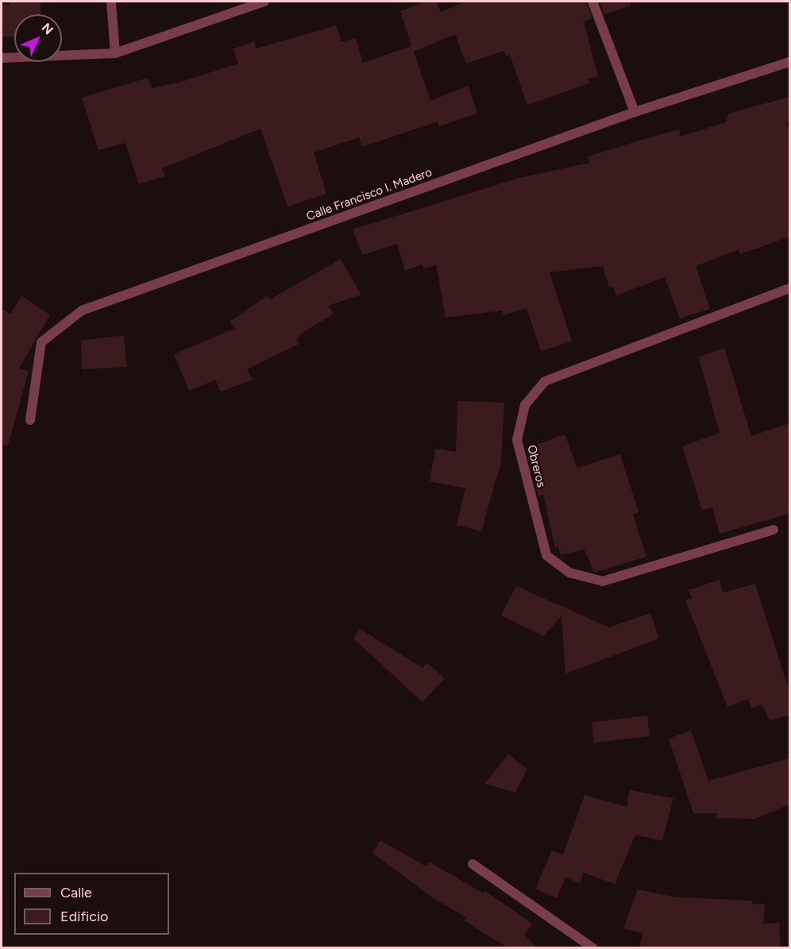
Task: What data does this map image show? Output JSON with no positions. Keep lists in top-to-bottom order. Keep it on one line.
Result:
{"streets":{"street":["Calle Francisco I. Madero","Obreros"]},"legend":["Calle","Edificio"],"north":"top right"}
